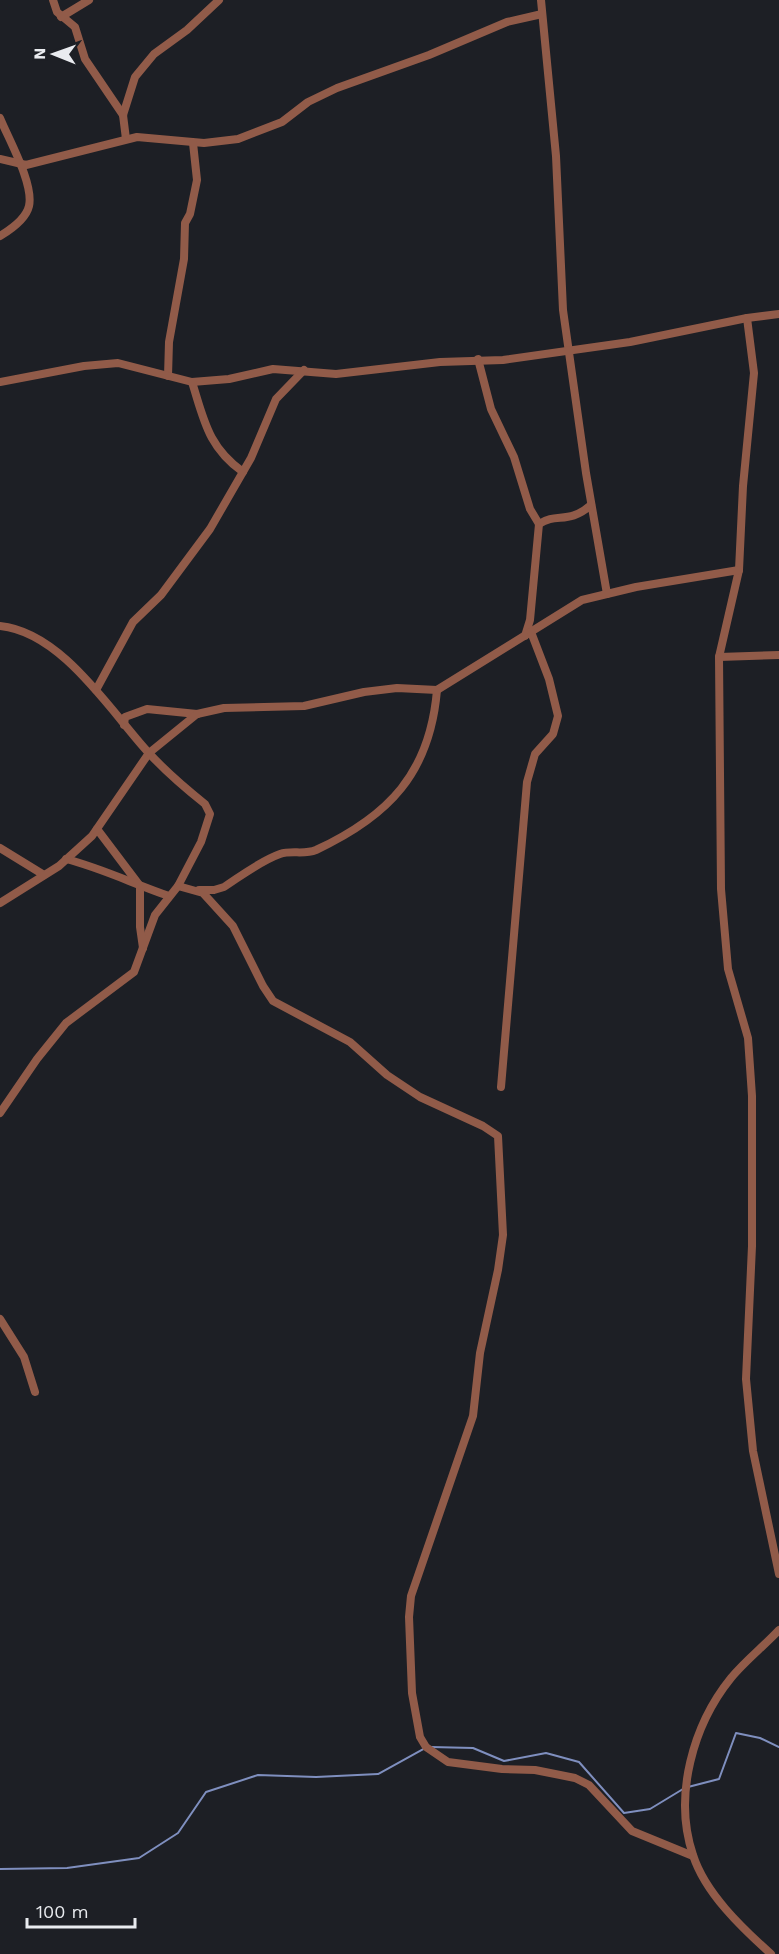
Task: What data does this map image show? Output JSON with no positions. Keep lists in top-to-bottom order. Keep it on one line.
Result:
{"scale_bar":"100 m","north":"left"}
